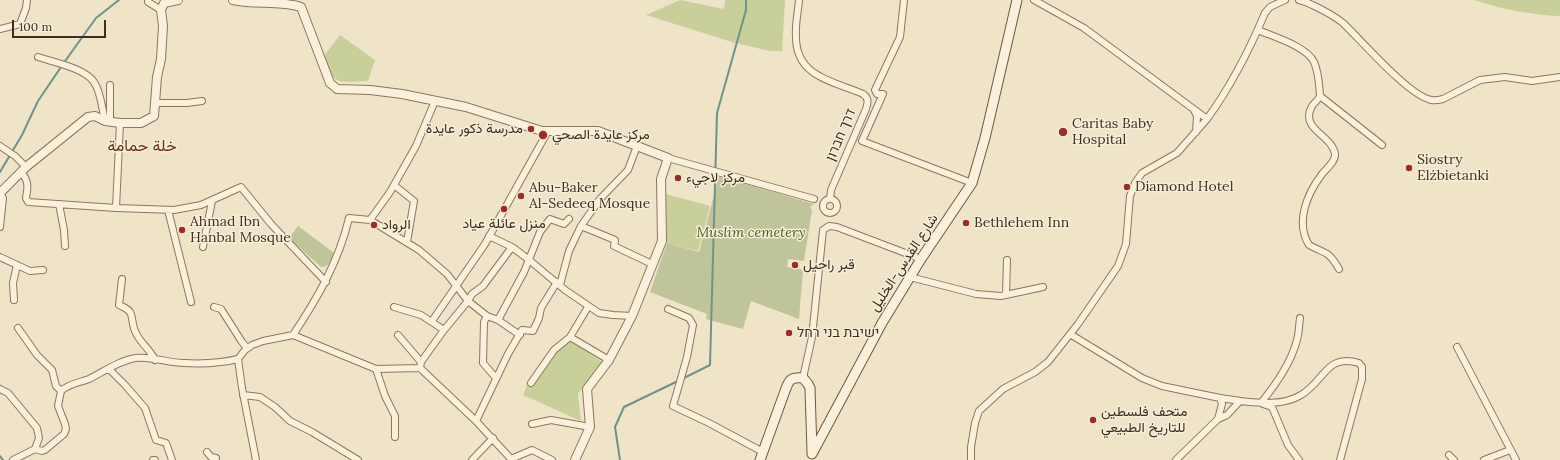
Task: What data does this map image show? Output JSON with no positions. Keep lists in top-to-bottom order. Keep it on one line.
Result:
{"streets":{"main road":["شارع القدس-الخليل"],"street":["דרך חברון"]},"districts":["خلة حمامة"],"parks":["Muslim cemetery"],"places":["مدرسة ذكور عايدة","Caritas Baby Hospital","مركز عايدة الصحي","Siostry Elżbietanki","مركز لاجيء","Diamond Hotel","Abu-Baker Al-Sedeeq Mosque","منزل عائلة عياد","Bethlehem Inn","الرواد","Ahmad Ibn Hanbal Mosque","قبر راحيل","ישיבת בני רחל","متحف فلسطين للتاريخ الطبيعي"],"scale_bar":"100 m"}
